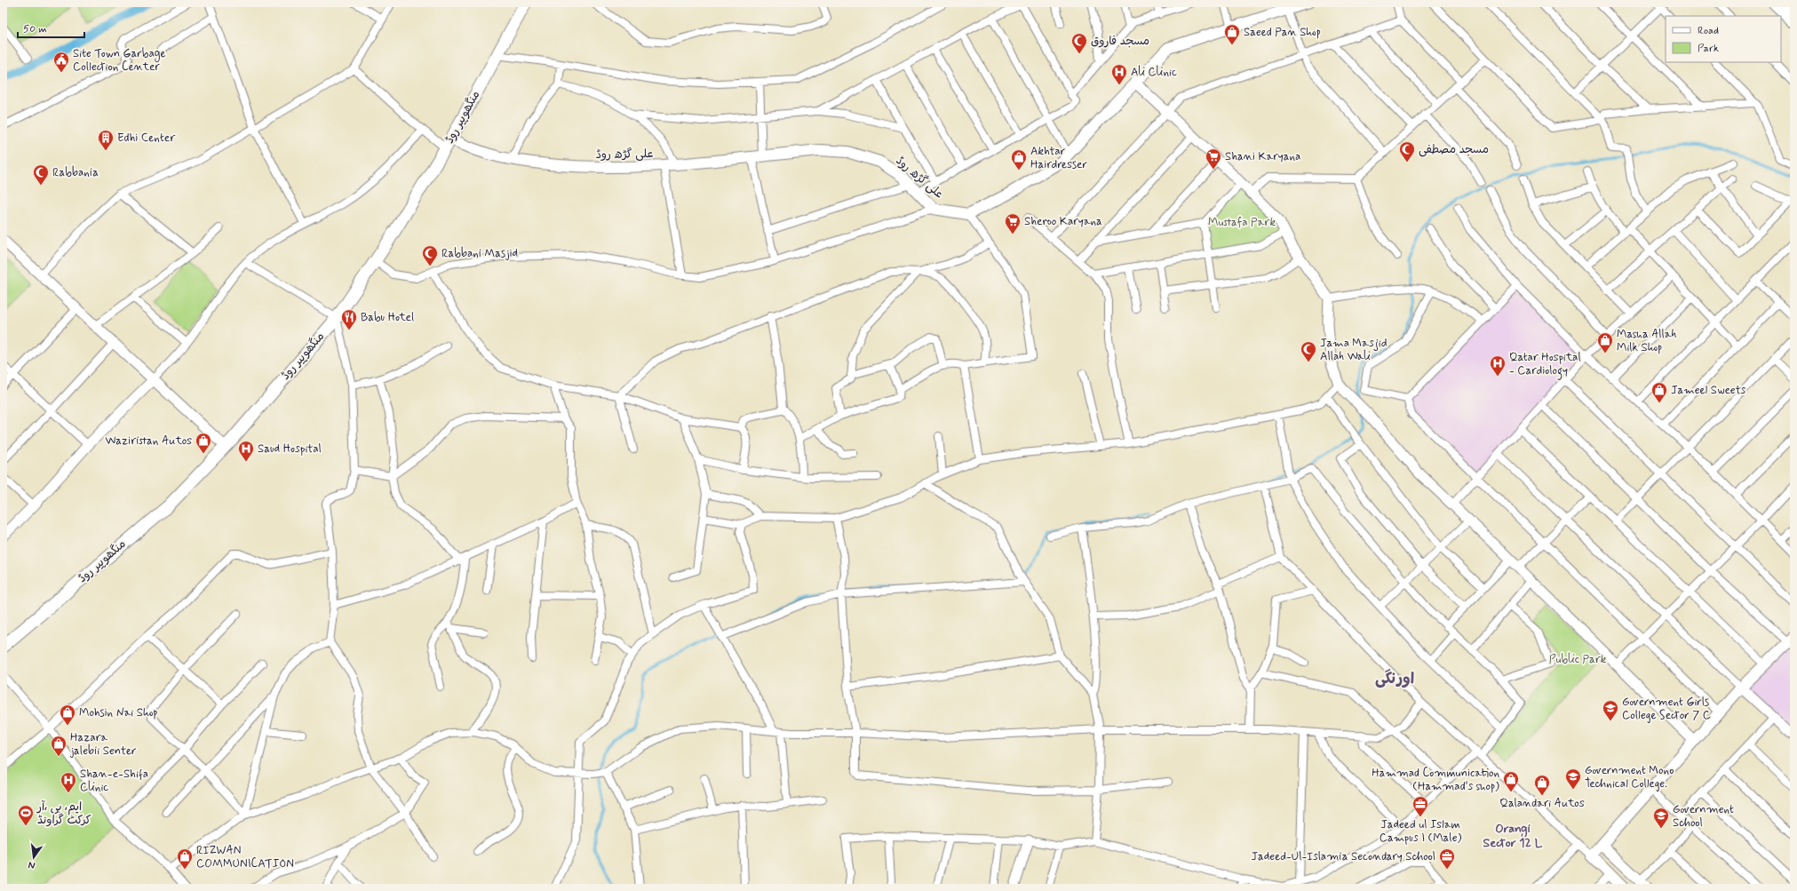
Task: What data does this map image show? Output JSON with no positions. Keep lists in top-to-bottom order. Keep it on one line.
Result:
{"streets":{"main road":["منگھوپیر روڈ","علی گڑھ روڈ"]},"crossings":[["منگھوپیر روڈ","علی گڑھ روڈ"]],"districts":["اورنگی","Orangi Sector 12 L"],"parks":["Mustafa Park","Public Park"],"places":{"shop":["Saeed Pan Shop","Akhtar Hairdresser","Masha Allah Milk Shop","Jameel Sweets","Waziristan Autos","Mohsin Nai Shop","Hazara jalebii Senter","Hammad Communication (Hammad's shop)","Qalandari Autos","RIZWAN COMMUNICATION"],"mosque":["مسجد فاروق","مسجد مصطفی","Rabbania","Rabbani Masjid","Jama Masjid Allah Wali"],"public building":["Site Town Garbage Collection Center"],"hospital":["Ali Clinic","Qatar Hospital - Cardiology","Saud Hospital","Shan-e-Shifa Clinic"],"building":["Edhi Center"],"supermarket":["Shani Karyana","Sheroo Karyana"],"restaurant":["Babu Hotel"],"school or university":["Government Girls College Sector 7 C","Government Mono Technical College.","Government School"],"office":["Jadeed ul Islam Campus I (Male)","Jadeed-Ul-Islamia Secondary School"],"sports":["ایم، پی ،آر کرکٹ گراونڈ"]},"legend":["Road","Park"],"scale_bar":"50 m","north":"bottom"}
